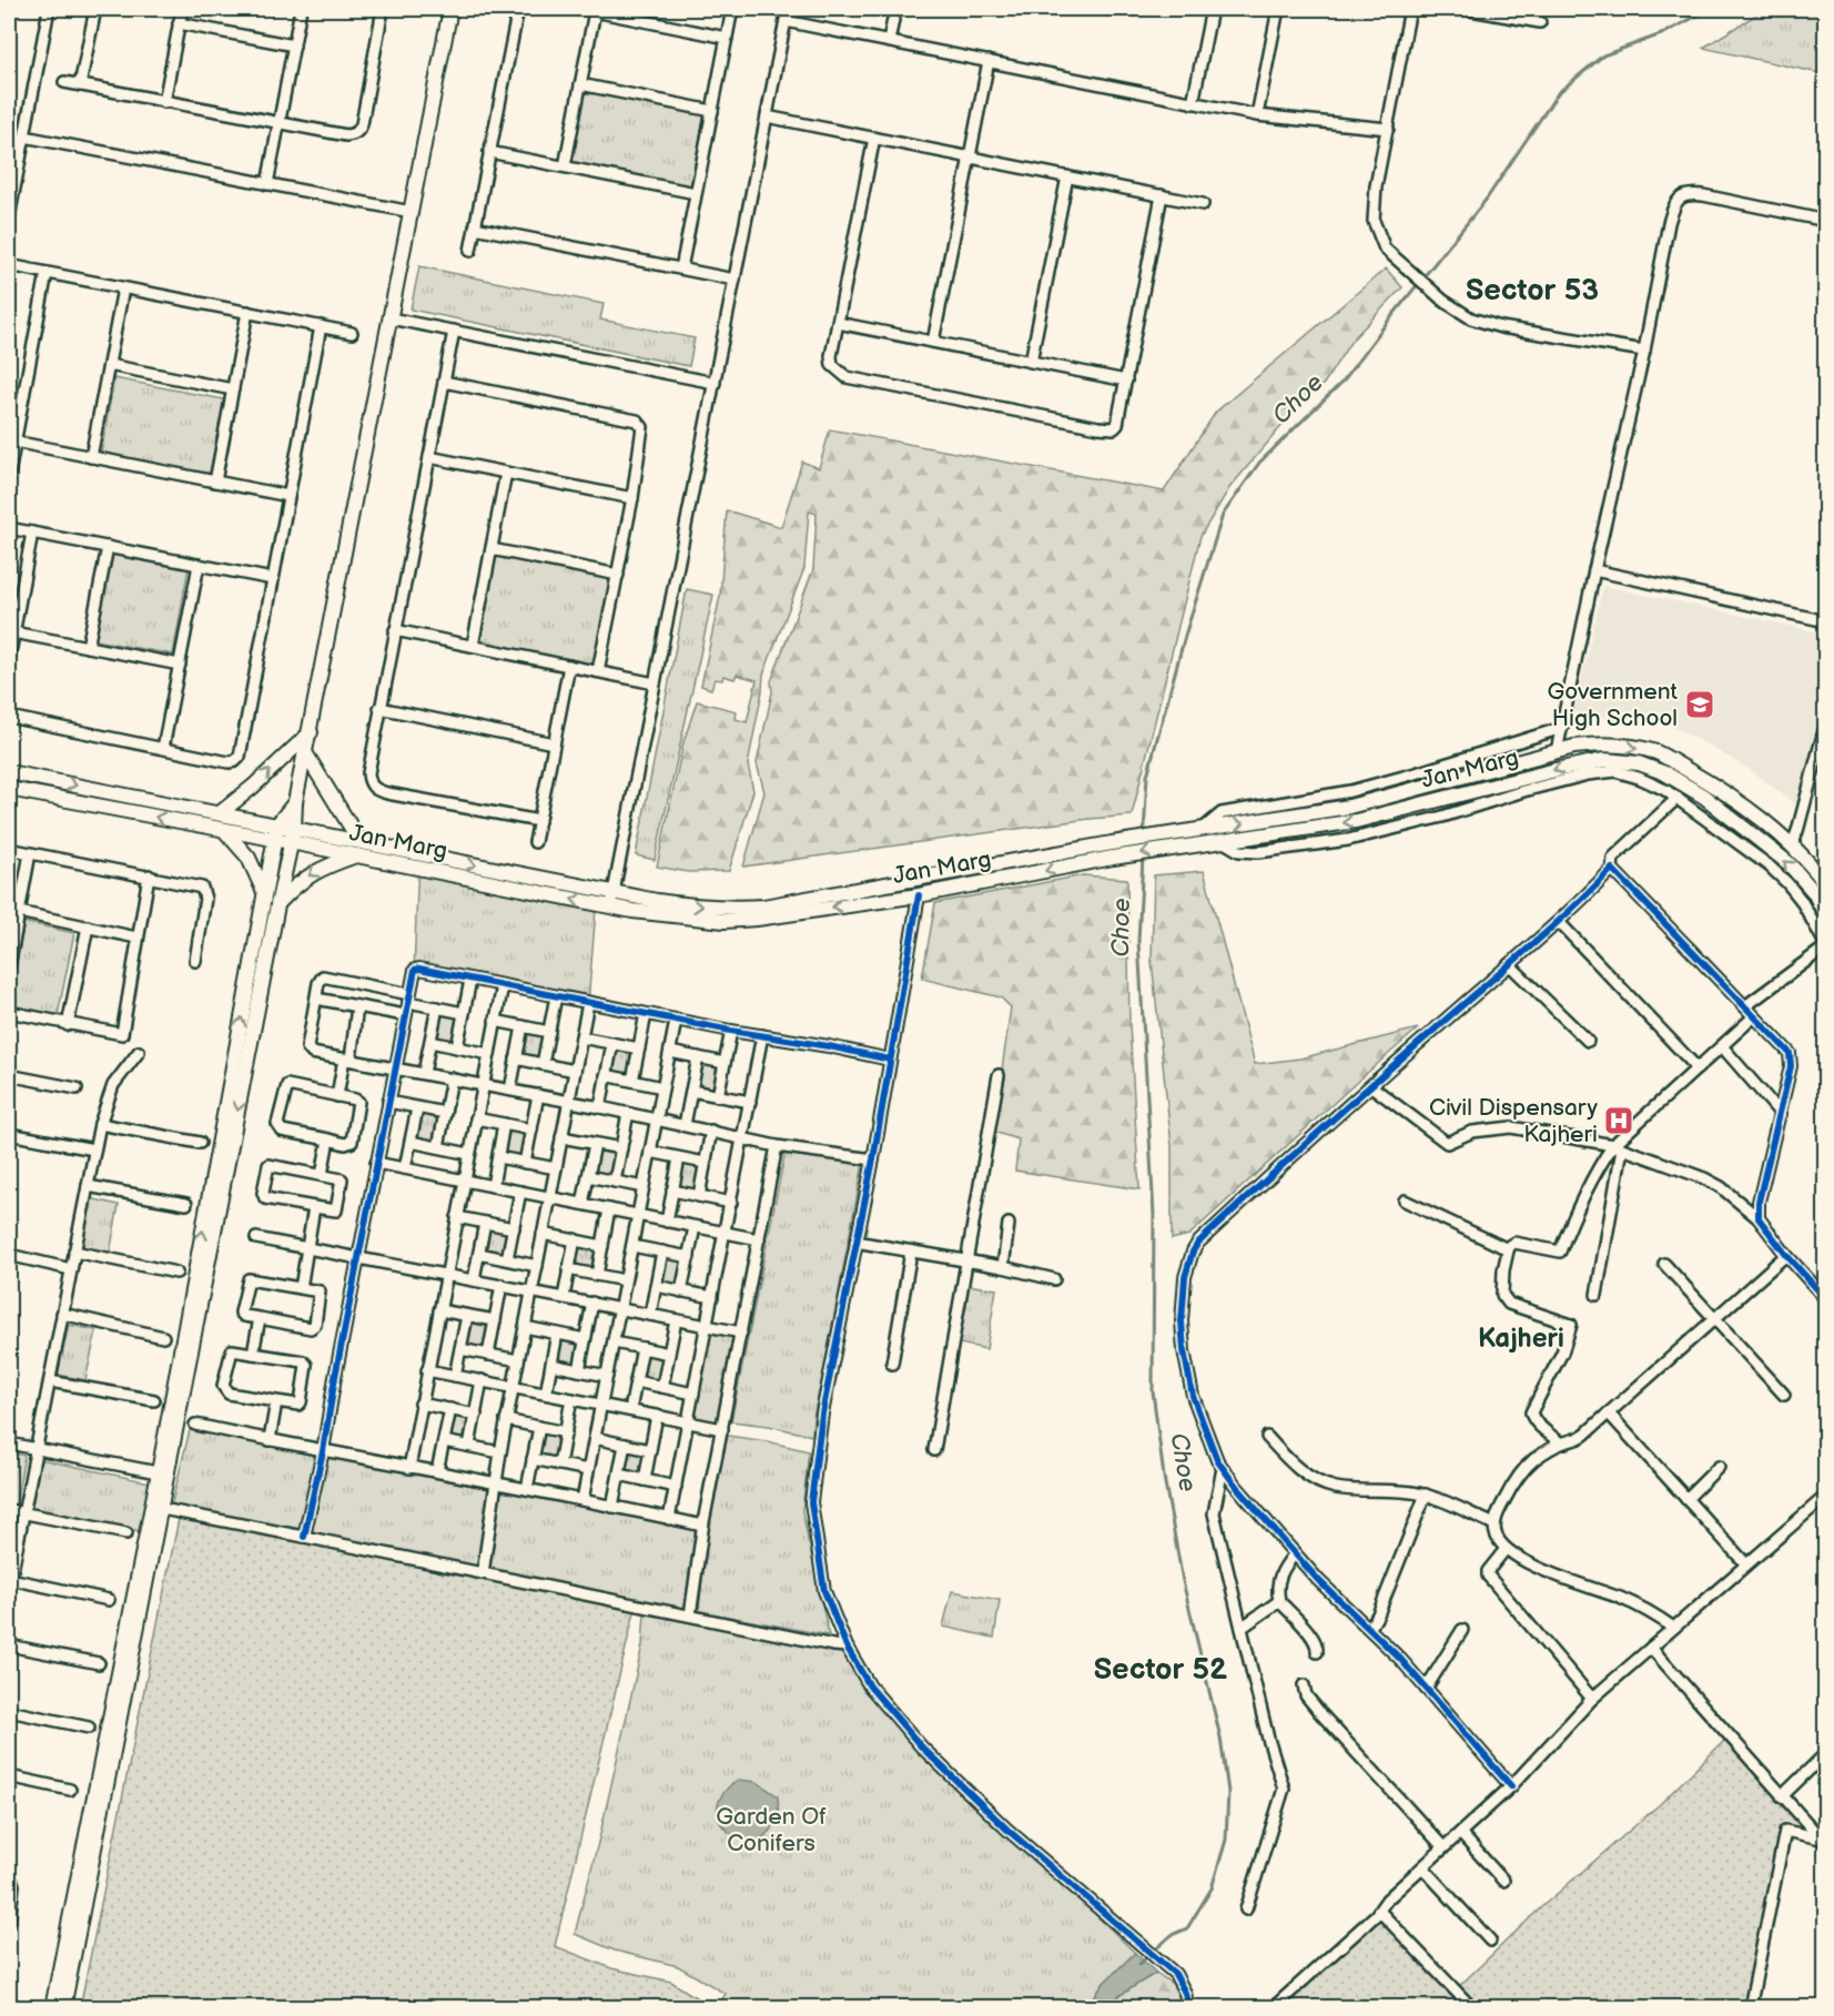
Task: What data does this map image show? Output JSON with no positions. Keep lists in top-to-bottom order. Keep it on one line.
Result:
{"streets":{"main road":["Jan Marg"]},"districts":["Sector 53","Kajheri","Sector 52"],"water":["Choe"],"parks":["Garden Of Conifers"],"places":{"school or university":["Government High School"],"hospital":["Civil Dispensary Kajheri"]}}
